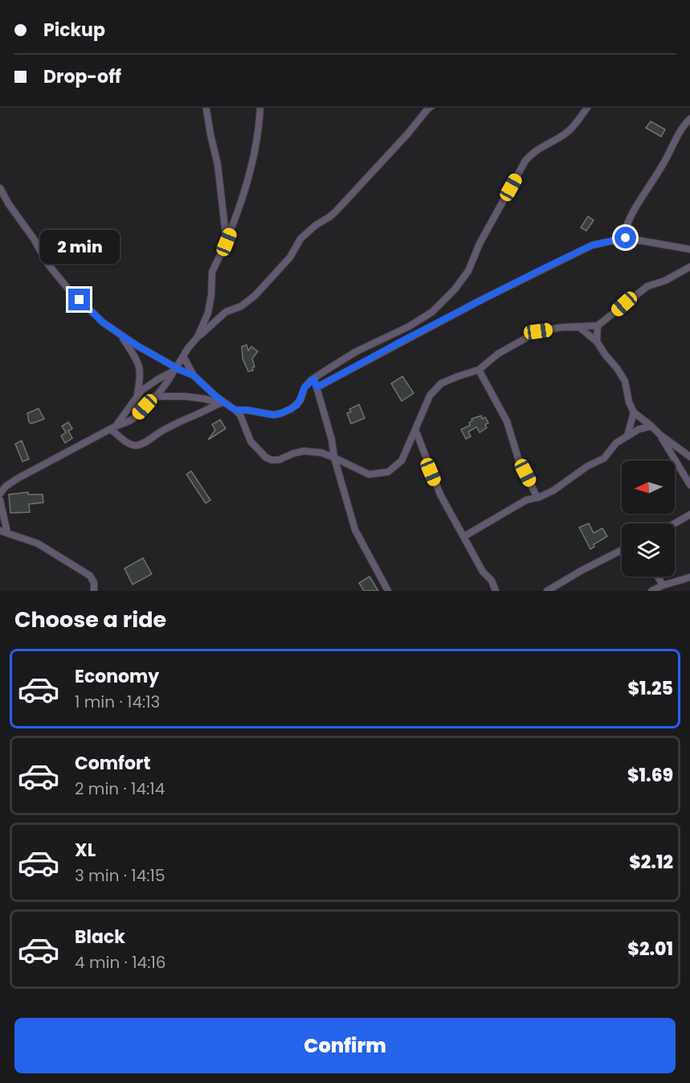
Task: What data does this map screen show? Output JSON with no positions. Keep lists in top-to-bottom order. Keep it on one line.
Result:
{"north":"left","page":{"banner":["Pickup","Drop-off"],"bubble":"2 min","heading":"Choose a ride","list":[{"name":"Economy","note":"1 min · 14:13","value":"$1.25"},{"name":"Comfort","note":"2 min · 14:14","value":"$1.69"},{"name":"XL","note":"3 min · 14:15","value":"$2.12"},{"name":"Black","note":"4 min · 14:16","value":"$2.01"}],"buttons":"Confirm"}}
